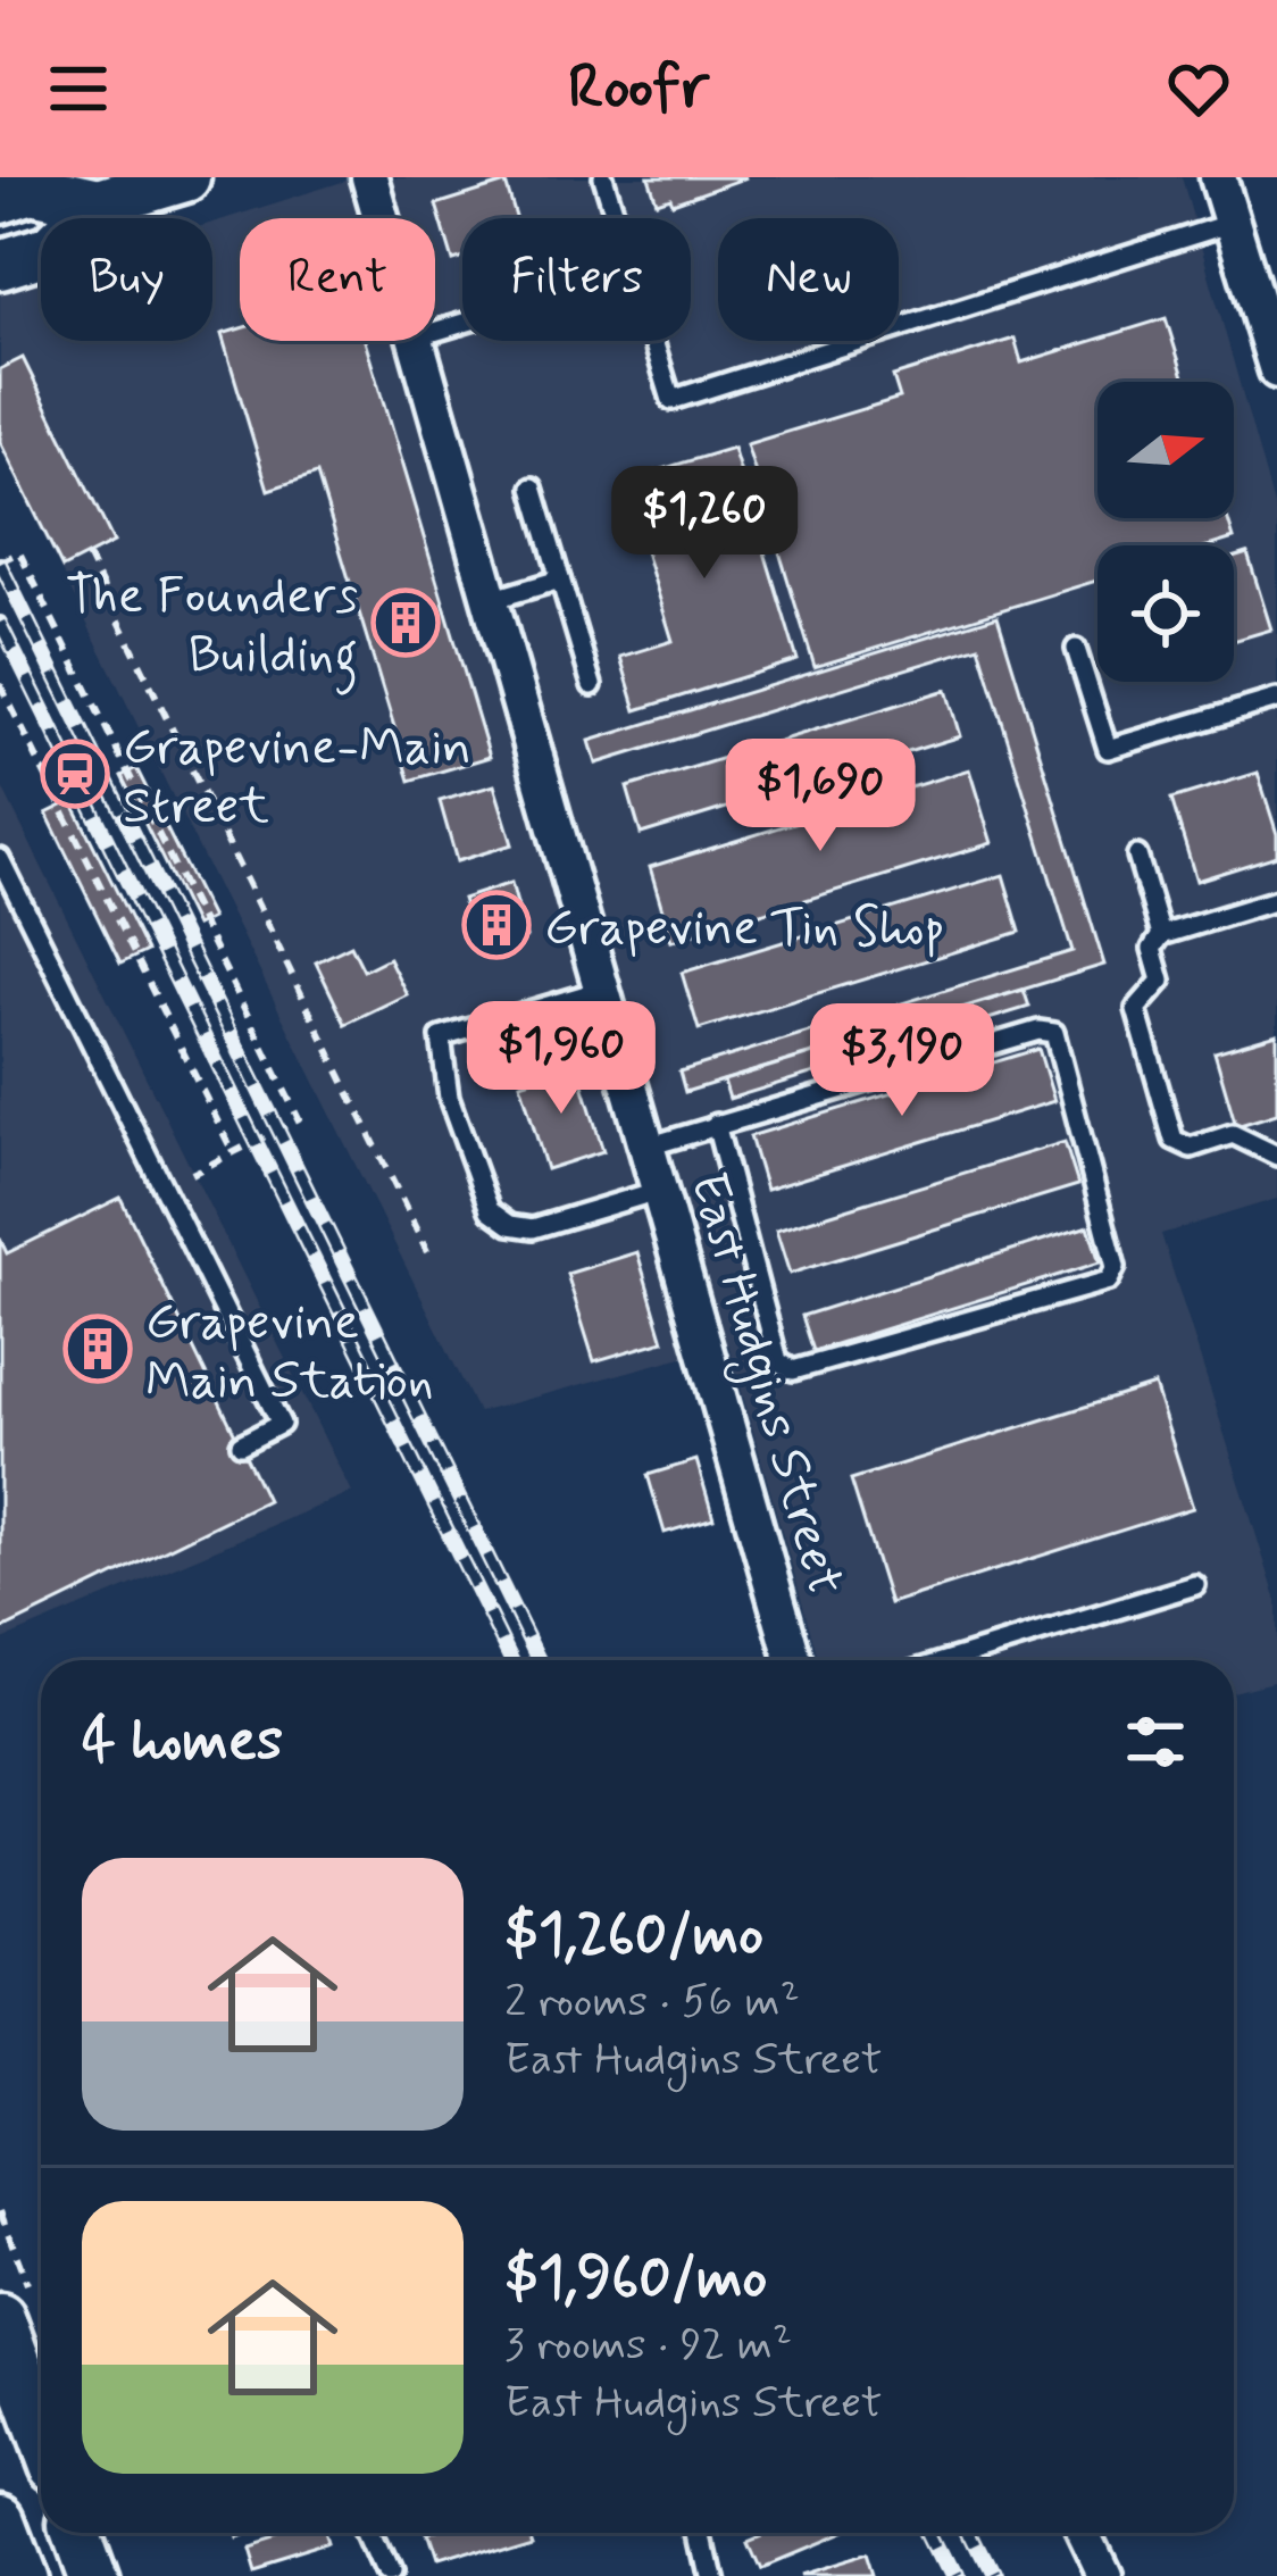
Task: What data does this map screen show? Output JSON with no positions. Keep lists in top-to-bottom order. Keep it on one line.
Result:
{"streets":{"street":["East Hudgins Street"]},"places":{"building":["The Founders Building","Grapevine Tin Shop","Grapevine Main Station"],"station":["Grapevine-Main Street"]},"north":"right","page":{"header":"Roofr","chip":["Buy","Rent","Filters","New"],"price":["$1,260","$1,690","$1,960","$3,190"],"heading":"4 homes","list":[{"name":"$1,260/mo","note":"2 rooms · 56 m² · East Hudgins Street"},{"name":"$1,960/mo","note":"3 rooms · 92 m² · East Hudgins Street"}]}}
